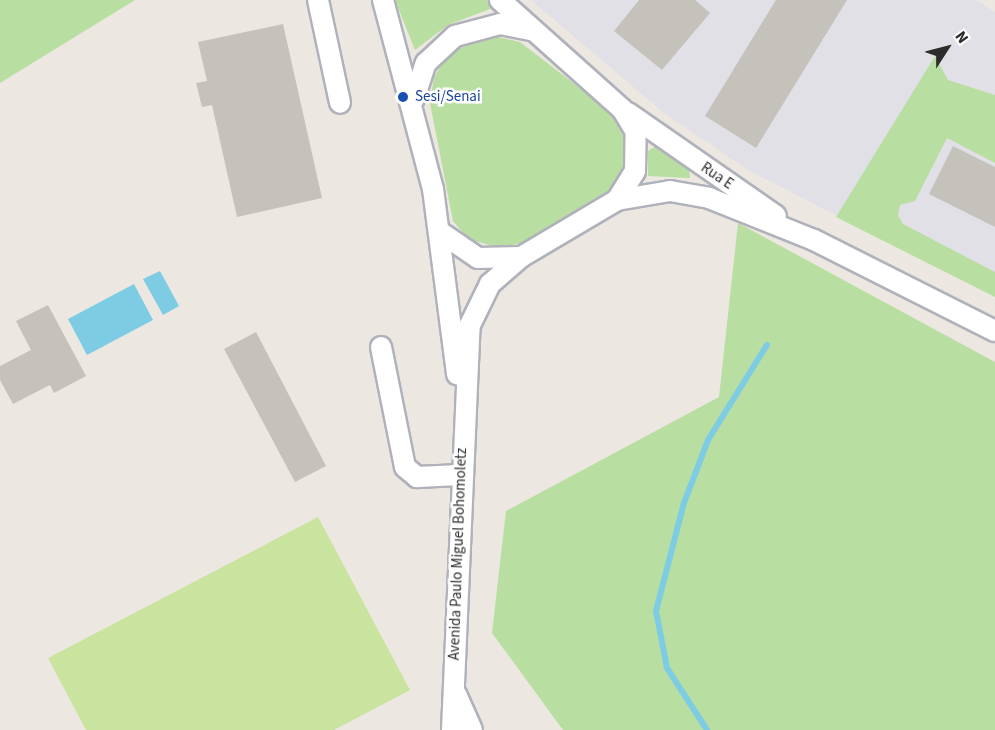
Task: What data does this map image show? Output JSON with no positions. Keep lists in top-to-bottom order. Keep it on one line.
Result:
{"streets":{"street":["Rua E","Avenida Paulo Miguel Bohomoletz"]},"crossings":[["Rua E","Avenida Paulo Miguel Bohomoletz"]],"places":["Sesi/Senai"],"north":"top right"}
